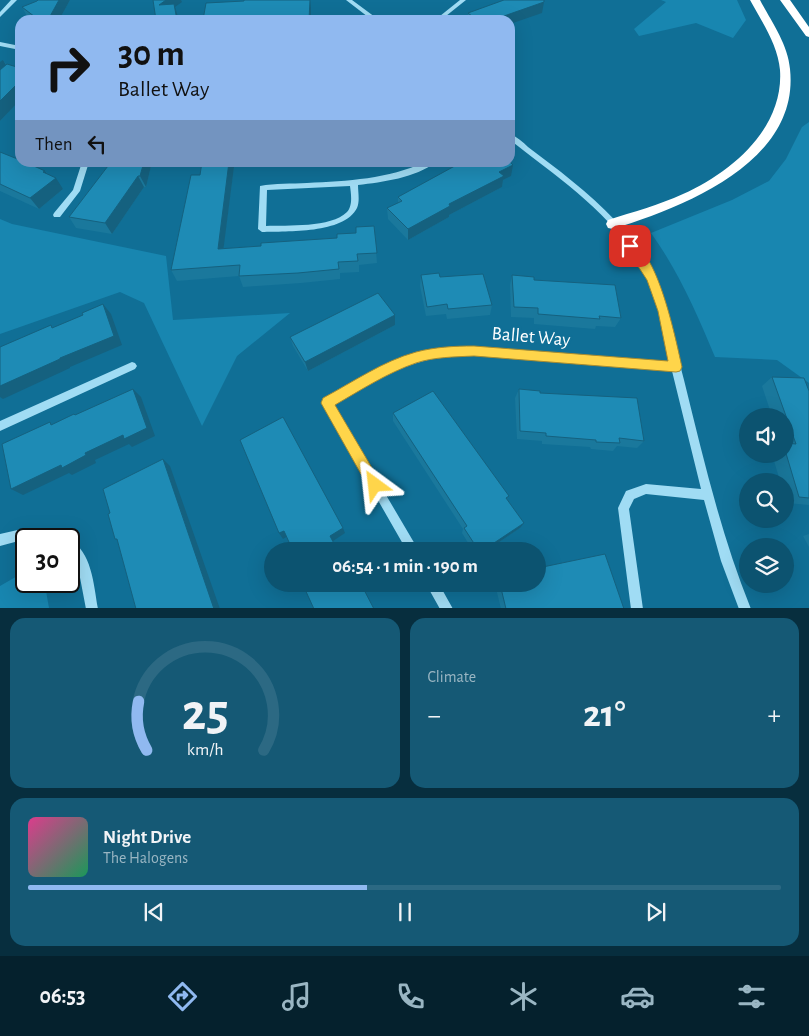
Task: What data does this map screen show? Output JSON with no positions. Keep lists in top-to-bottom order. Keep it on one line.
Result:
{"streets":{"street":["Ballet Way"]},"page":{"turn":["30 m","Ballet Way"],"then":"Then","limit":"30","trip":"06:54 · 1 min · 190 m","tile":"Climate","heat":["−","21°","+"],"song":["Night Drive","The Halogens"],"tabs":"06:53","gauge":["25","km/h"]}}
